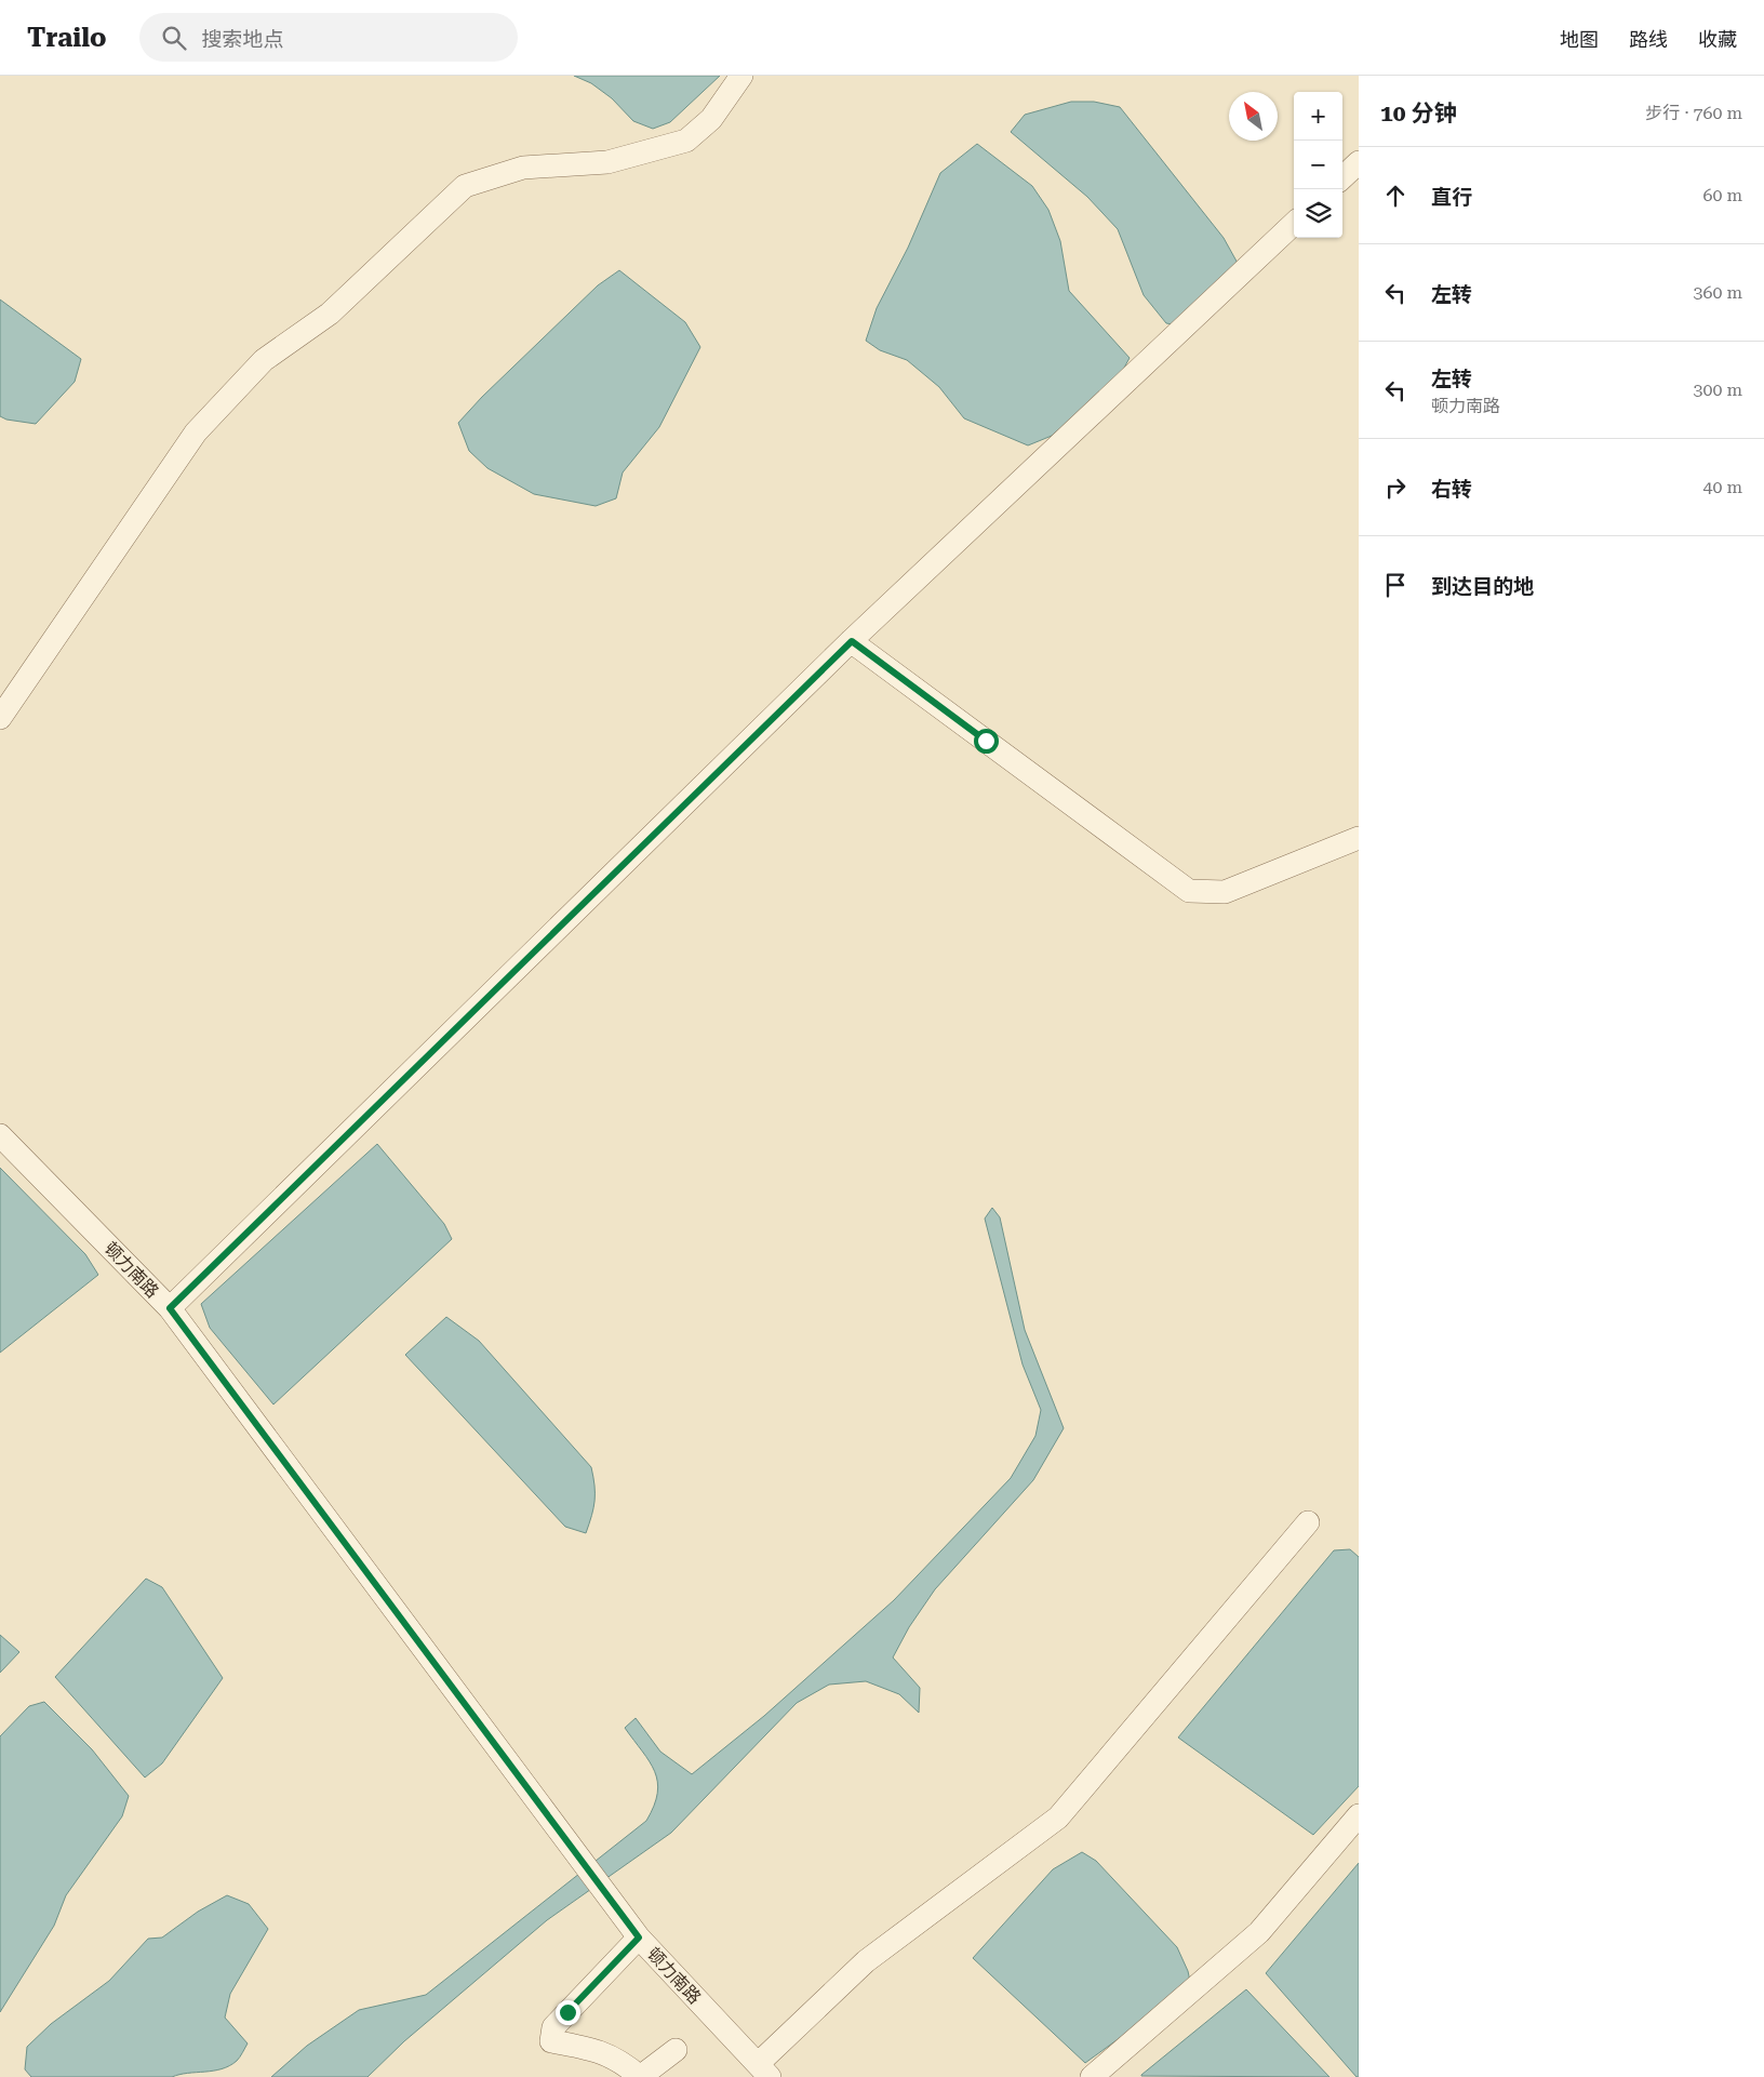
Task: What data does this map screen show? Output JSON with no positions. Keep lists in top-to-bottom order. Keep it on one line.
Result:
{"streets":{"street":["顿力南路"]},"north":"top left","page":{"header":"Trailo","search":"搜索地点","nav":["地图","路线","收藏"],"heading":["10 分钟","步行 · 760 m"],"map_buttons":["+","−"],"list":[["直行","60 m"],["左转","360 m"],["左转","顿力南路","300 m"],["右转","40 m"],"到达目的地"]}}
